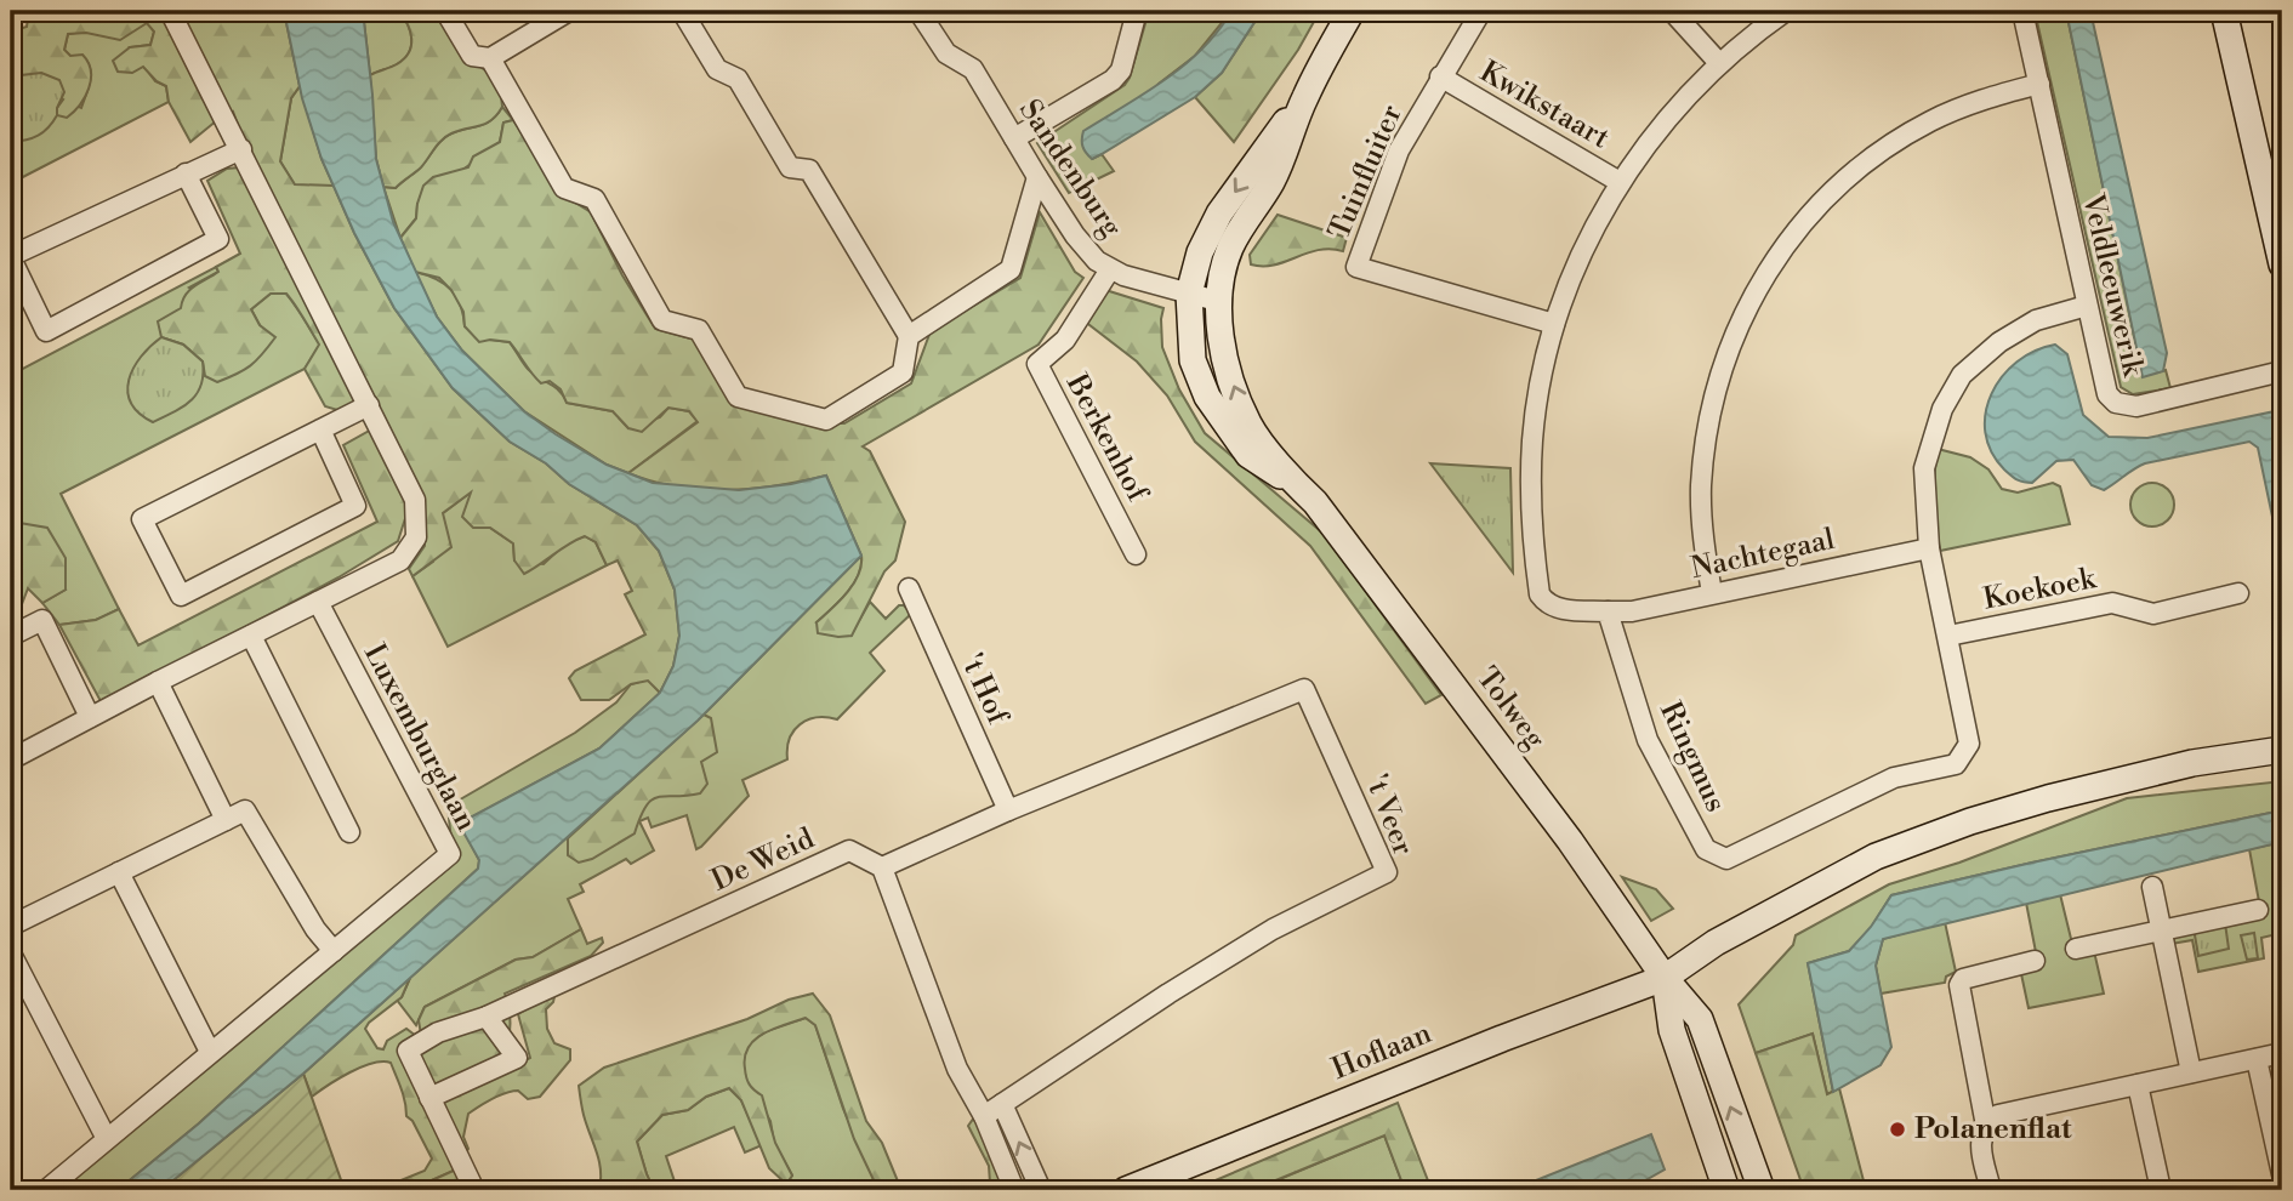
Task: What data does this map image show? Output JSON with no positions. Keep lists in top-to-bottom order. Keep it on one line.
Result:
{"streets":{"main road":["Tolweg","Hoflaan"],"street":["Kwikstaart","Sandenburg","Tuinfluiter","Veldleeuwerik","Berkenhof","Nachtegaal","Koekoek","'t Hof","Luxemburglaan","Ringmus","'t Veer","De Weid"]},"crossings":[["Kwikstaart","Tuinfluiter"],["Sandenburg","Berkenhof"],["Sandenburg","Tolweg"],["Veldleeuwerik","Ringmus"],["Nachtegaal","Ringmus"],["Koekoek","Ringmus"],["'t Hof","'t Veer"],["Tolweg","Hoflaan"]],"places":["Polanenflat"]}
